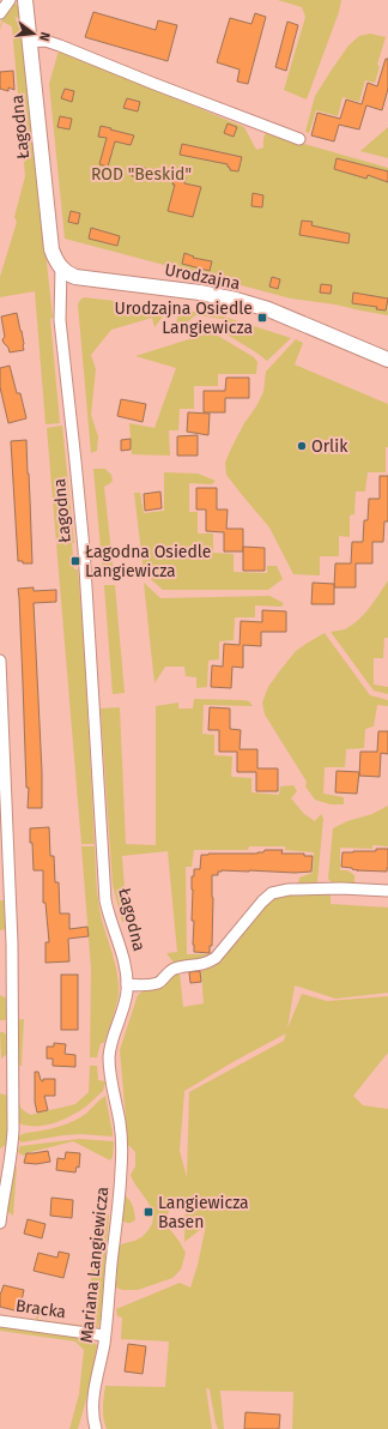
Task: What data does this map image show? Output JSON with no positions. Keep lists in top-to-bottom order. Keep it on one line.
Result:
{"streets":{"street":["Łagodna","Urodzajna","Mariana Langiewicza","Bracka"]},"crossings":[["Łagodna","Urodzajna"],["Łagodna","Mariana Langiewicza"],["Mariana Langiewicza","Bracka"]],"parks":["ROD \"Beskid\""],"places":{"transit":["Urodzajna Osiedle Langiewicza","Łagodna Osiedle Langiewicza","Langiewicza Basen"],"other":["Orlik"]},"north":"right"}
